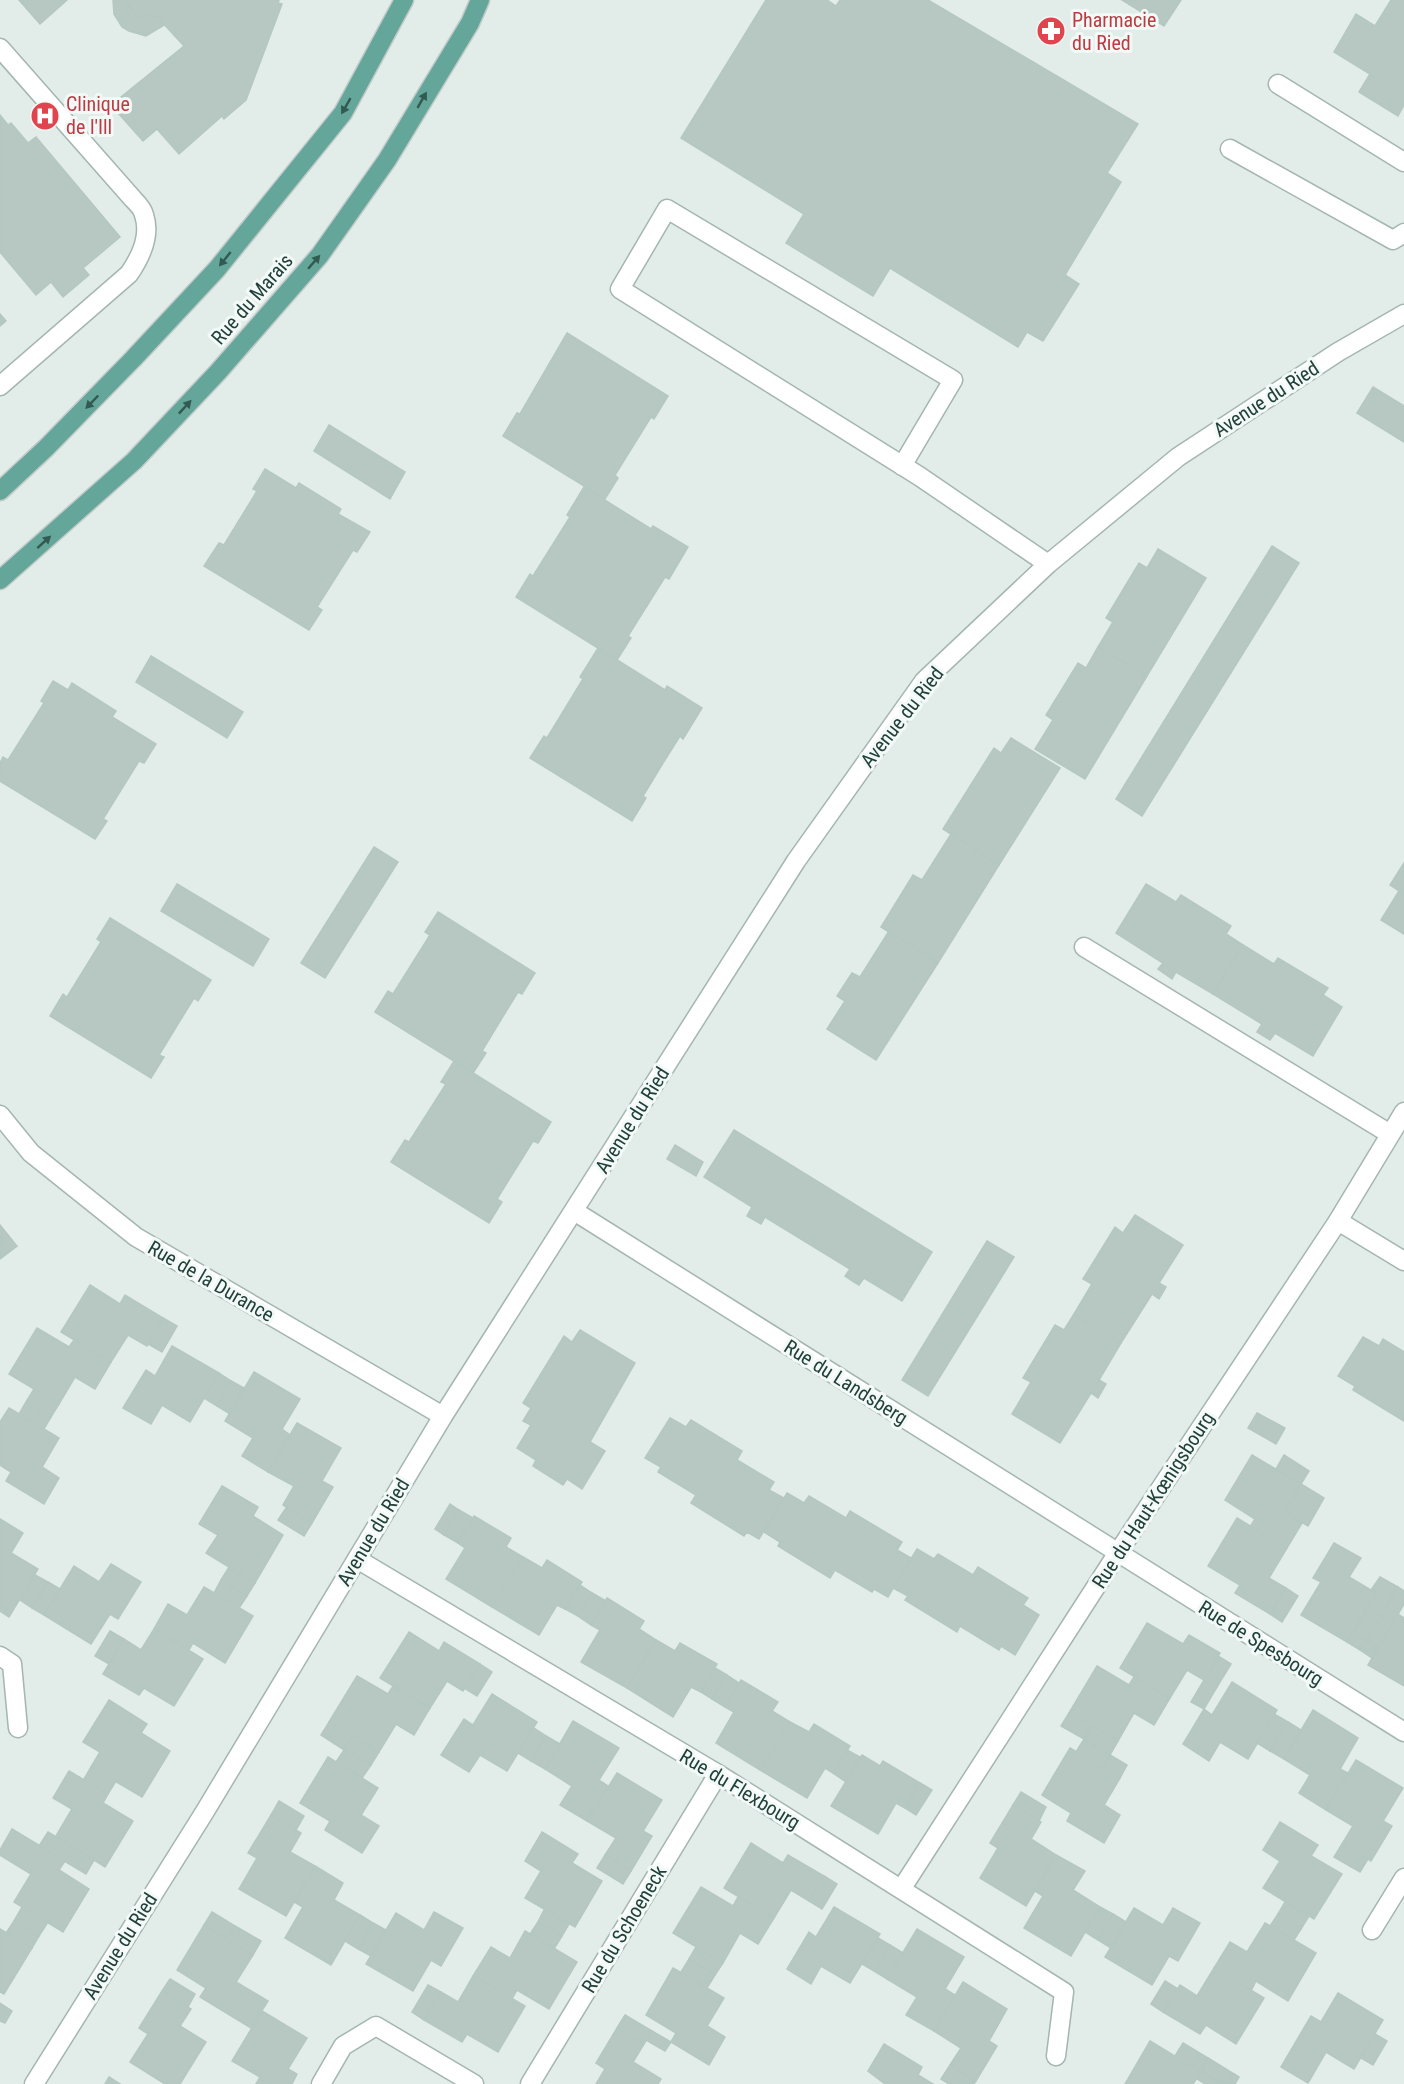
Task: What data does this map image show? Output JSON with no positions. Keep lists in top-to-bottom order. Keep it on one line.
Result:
{"streets":{"main road":["Rue du Marais"],"street":["Avenue du Ried","Rue de la Durance","Rue du Landsberg","Rue du Haut-Kœnigsbourg","Rue de Spesbourg","Rue du Flexbourg","Rue du Schoeneck"]},"crossings":[["Avenue du Ried","Rue de la Durance"],["Avenue du Ried","Rue du Landsberg"],["Avenue du Ried","Rue du Flexbourg"],["Rue du Landsberg","Rue du Haut-Kœnigsbourg"],["Rue du Landsberg","Rue de Spesbourg"],["Rue du Haut-Kœnigsbourg","Rue de Spesbourg"],["Rue du Haut-Kœnigsbourg","Rue du Flexbourg"],["Rue du Flexbourg","Rue du Schoeneck"]],"places":{"pharmacy":["Pharmacie du Ried"],"hospital":["Clinique de l'Ill"]}}
